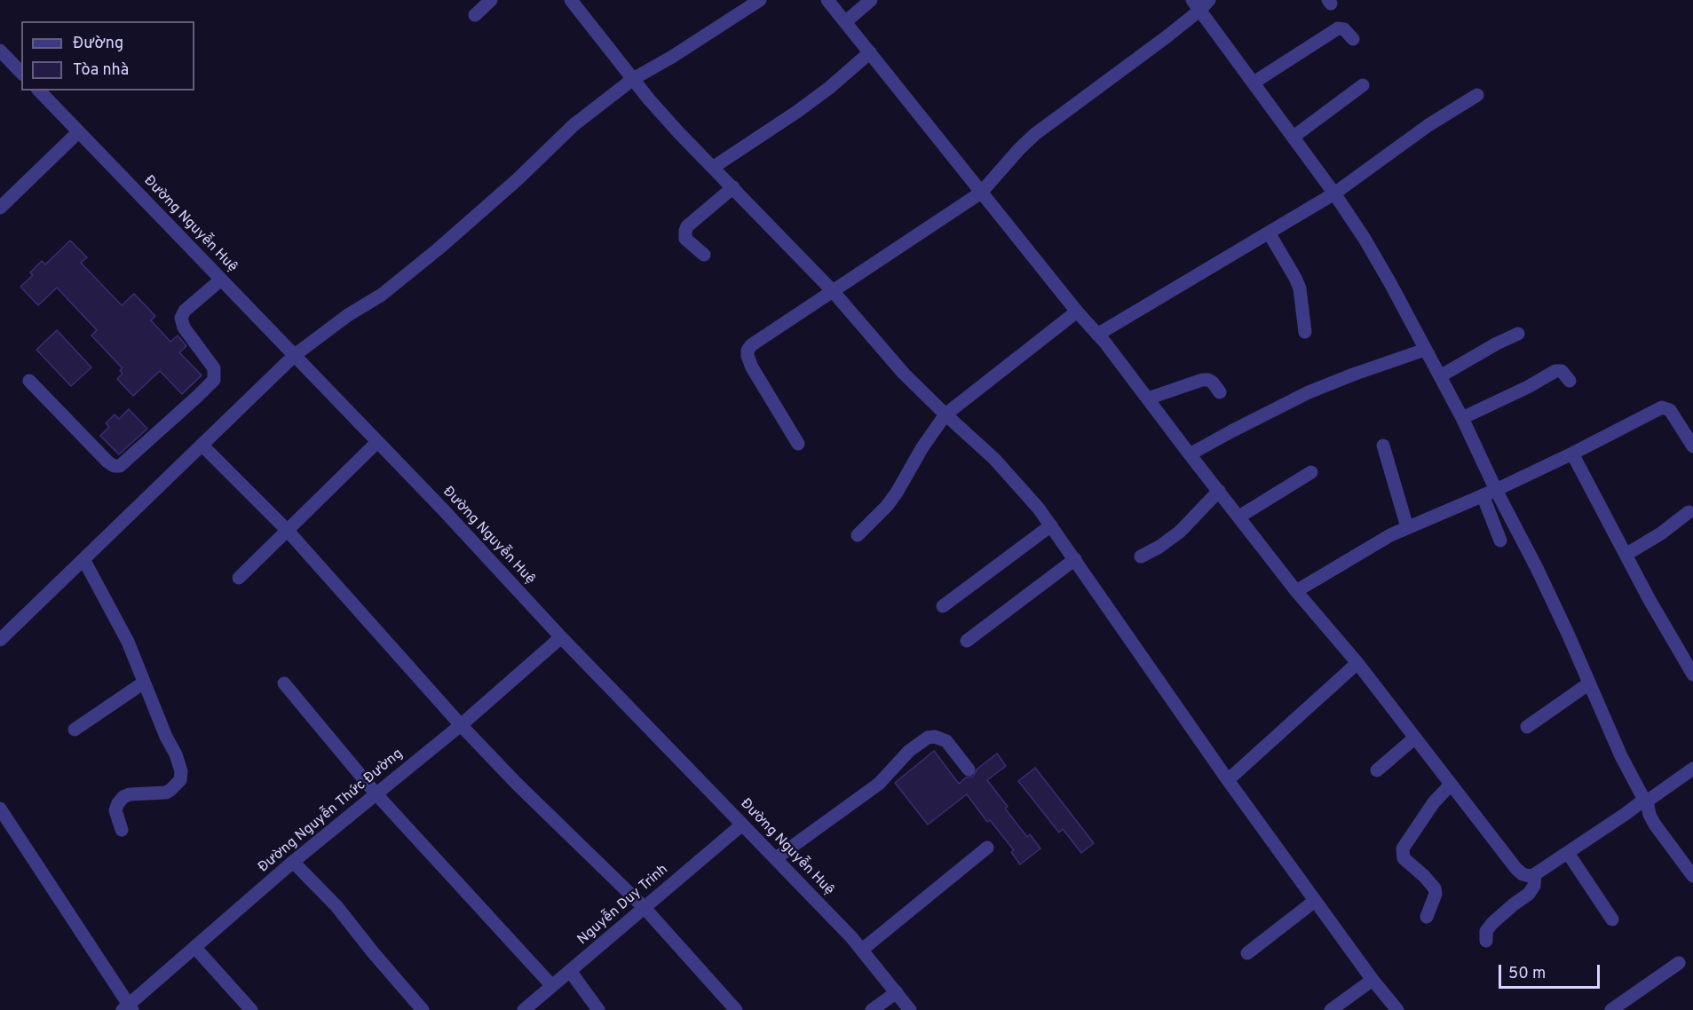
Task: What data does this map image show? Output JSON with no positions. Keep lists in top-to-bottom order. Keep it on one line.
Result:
{"streets":{"street":["Đường Nguyễn Huệ","Đường Nguyễn Thức Đường","Nguyễn Duy Trinh"]},"crossings":[["Đường Nguyễn Huệ","Đường Nguyễn Thức Đường"],["Đường Nguyễn Huệ","Nguyễn Duy Trinh"]],"legend":["Đường","Tòa nhà"],"scale_bar":"50 m"}
